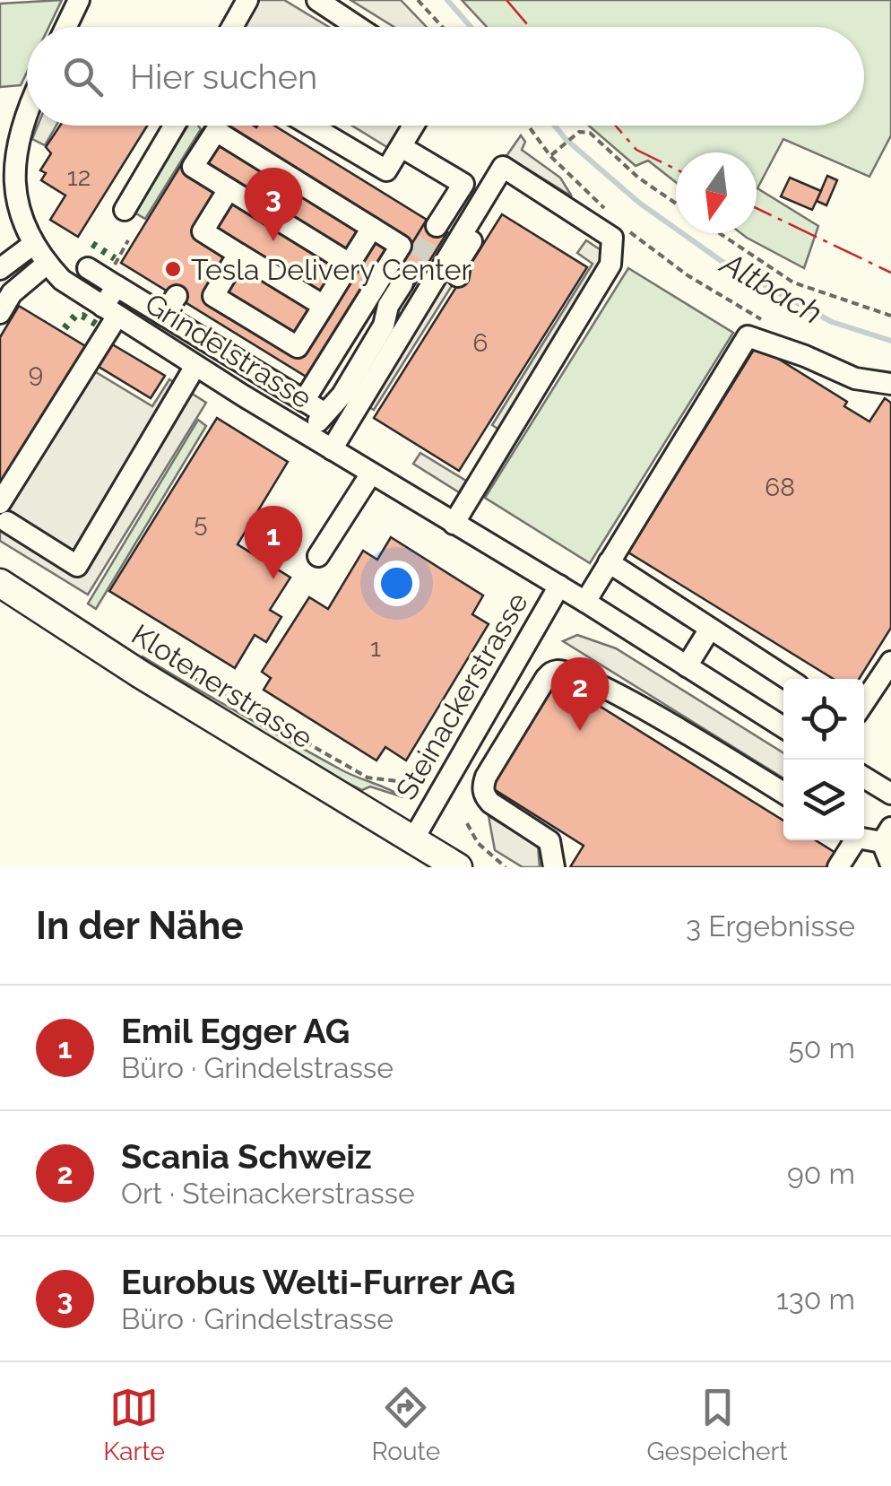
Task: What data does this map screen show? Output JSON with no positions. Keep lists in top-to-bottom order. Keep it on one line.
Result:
{"streets":{"main road":["Klotenerstrasse"],"street":["Grindelstrasse","Steinackerstrasse"]},"crossings":[["Grindelstrasse","Steinackerstrasse"],["Klotenerstrasse","Steinackerstrasse"]],"water":["Altbach"],"places":["Tesla Delivery Center"],"house_numbers":["12","6","9","68","5","1"],"north":"bottom","page":{"search":"Hier suchen","pins":["3","1","2"],"heading":["In der Nähe","3 Ergebnisse"],"list":[{"mark":"1","name":"Emil Egger AG","note":"Büro · Grindelstrasse","value":"50 m"},{"mark":"2","name":"Scania Schweiz","note":"Ort · Steinackerstrasse","value":"90 m"},{"mark":"3","name":"Eurobus Welti-Furrer AG","note":"Büro · Grindelstrasse","value":"130 m"}],"nav":["Karte","Route","Gespeichert"]}}
